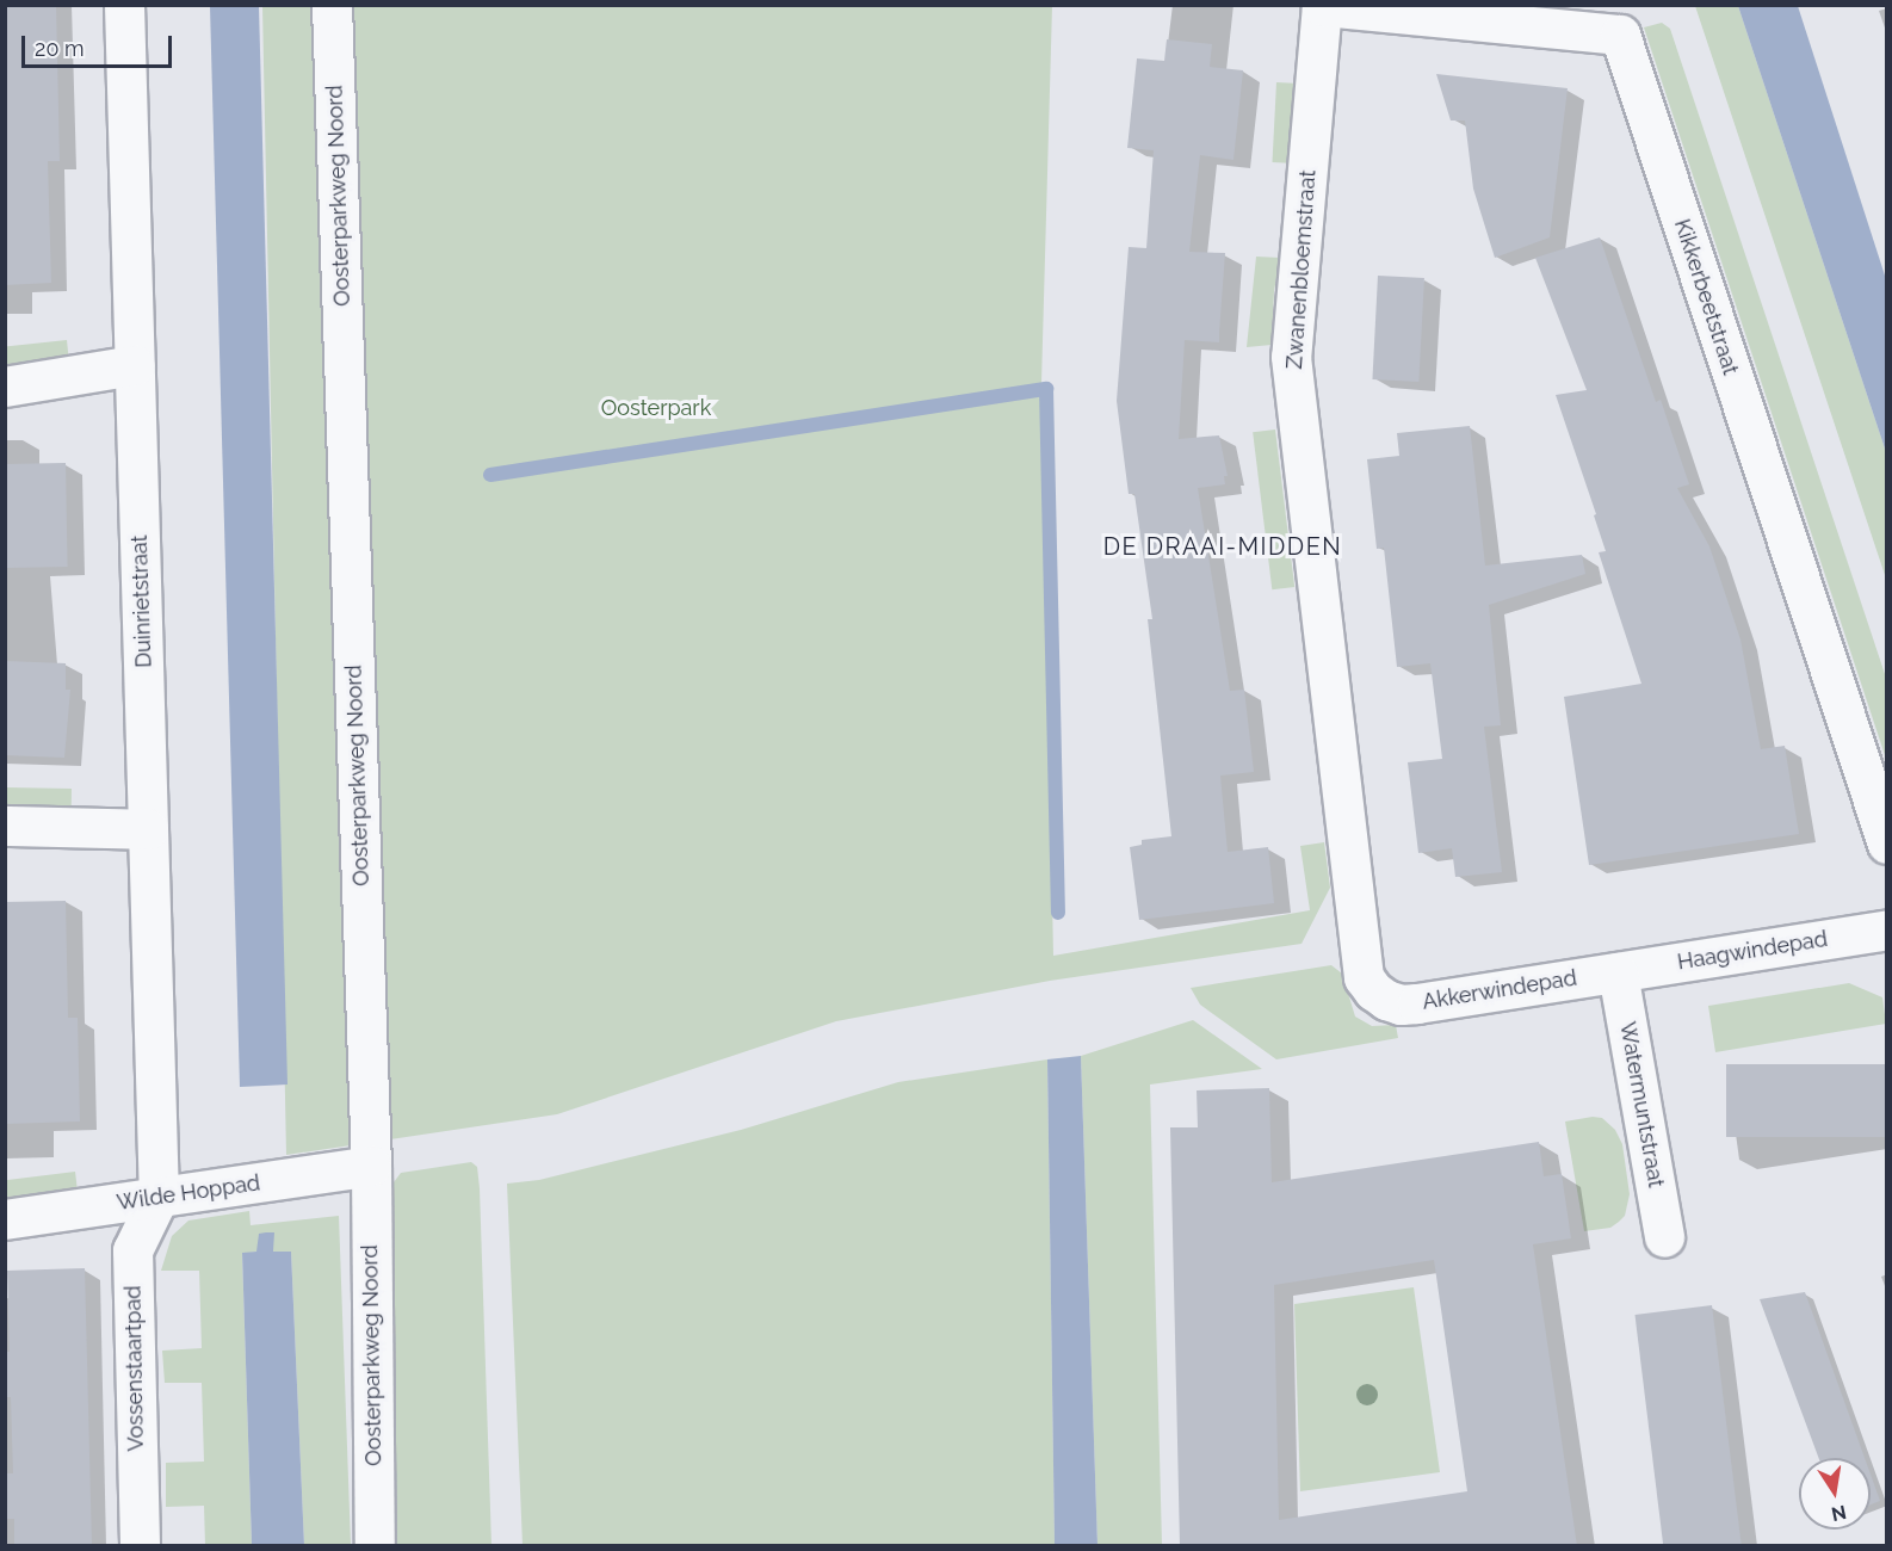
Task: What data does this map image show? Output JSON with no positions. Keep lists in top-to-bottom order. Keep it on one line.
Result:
{"streets":{"street":["Oosterparkweg Noord","Zwanenbloemstraat","Kikkerbeetstraat","Duinrietstraat","Haagwindepad","Akkerwindepad","Watermuntstraat","Wilde Hoppad","Vossenstaartpad"]},"crossings":[["Oosterparkweg Noord","Wilde Hoppad"],["Zwanenbloemstraat","Kikkerbeetstraat"],["Zwanenbloemstraat","Akkerwindepad"],["Duinrietstraat","Wilde Hoppad"],["Duinrietstraat","Vossenstaartpad"],["Haagwindepad","Akkerwindepad"],["Haagwindepad","Watermuntstraat"],["Akkerwindepad","Watermuntstraat"],["Wilde Hoppad","Vossenstaartpad"]],"districts":["DE DRAAI-MIDDEN"],"parks":["Oosterpark"],"scale_bar":"20 m","north":"bottom"}
